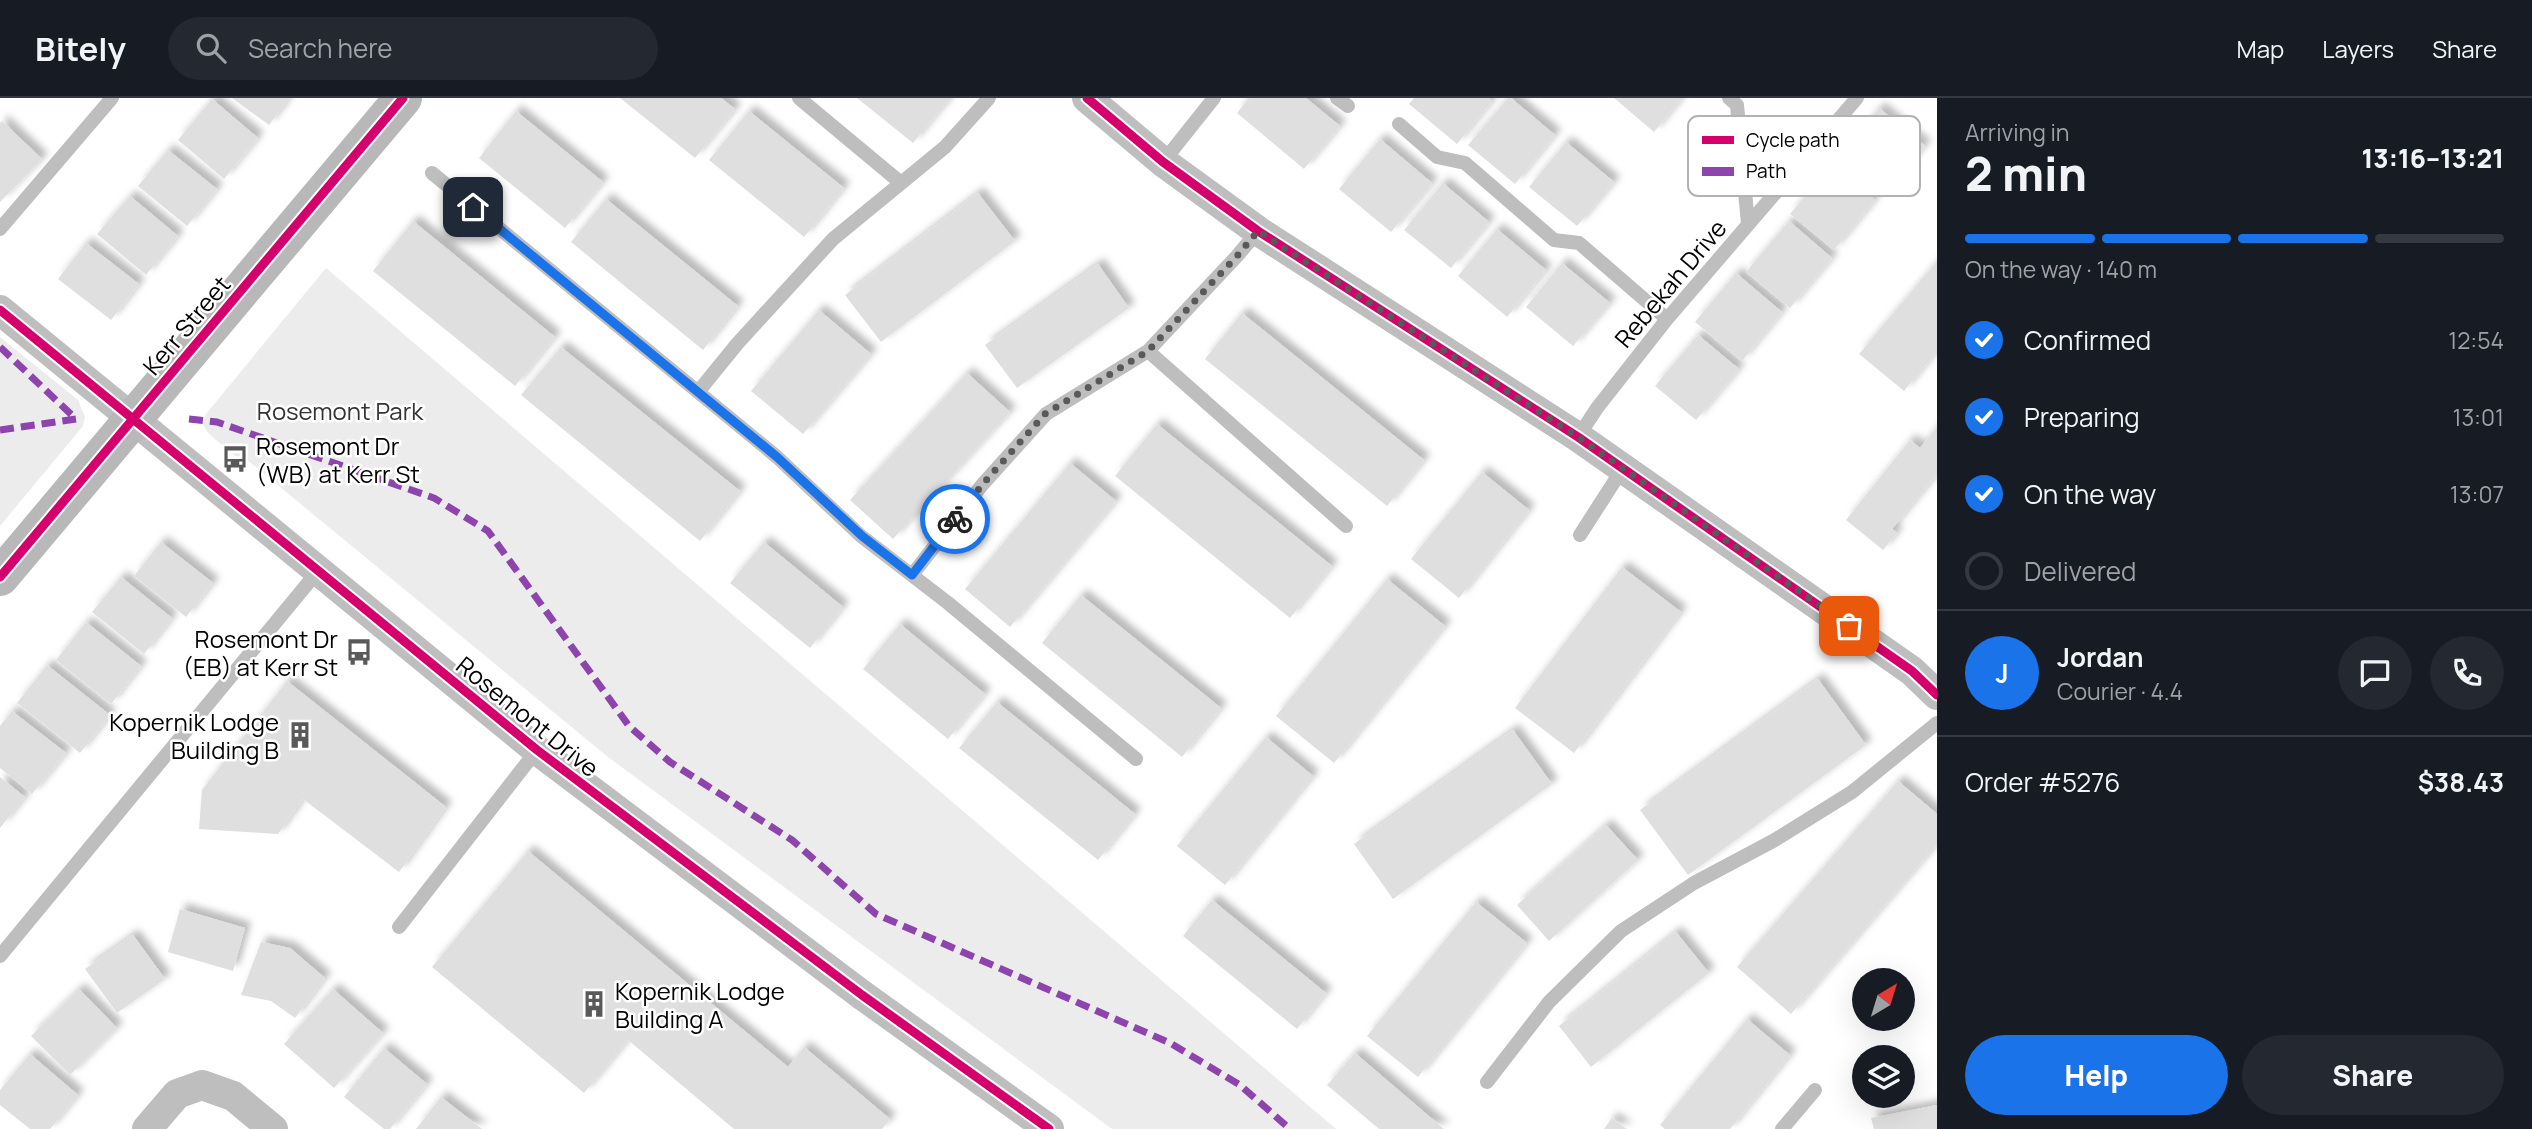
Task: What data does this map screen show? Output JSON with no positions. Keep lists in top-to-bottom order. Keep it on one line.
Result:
{"streets":{"street":["Kerr Street","Rosemont Drive"],"lane":["Rebekah Drive"]},"crossings":[["Kerr Street","Rosemont Drive"]],"parks":["Rosemont Park"],"places":{"bus stop":["Rosemont Dr (WB) at Kerr St","Rosemont Dr (EB) at Kerr St"],"building":["Kopernik Lodge Building B","Kopernik Lodge Building A"]},"legend":["Cycle path","Path"],"north":"top right","page":{"header":"Bitely","search":"Search here","nav":["Map","Layers","Share"],"heading":["2 min","Arriving in","13:16–13:21"],"panel":["Jordan","Courier · 4.4","Order #5276","$38.43"],"bar":"On the way · 140 m","list":[["Confirmed","12:54"],["Preparing","13:01"],["On the way","13:07"],"Delivered"],"round":"J","buttons":["Help","Share"]}}
